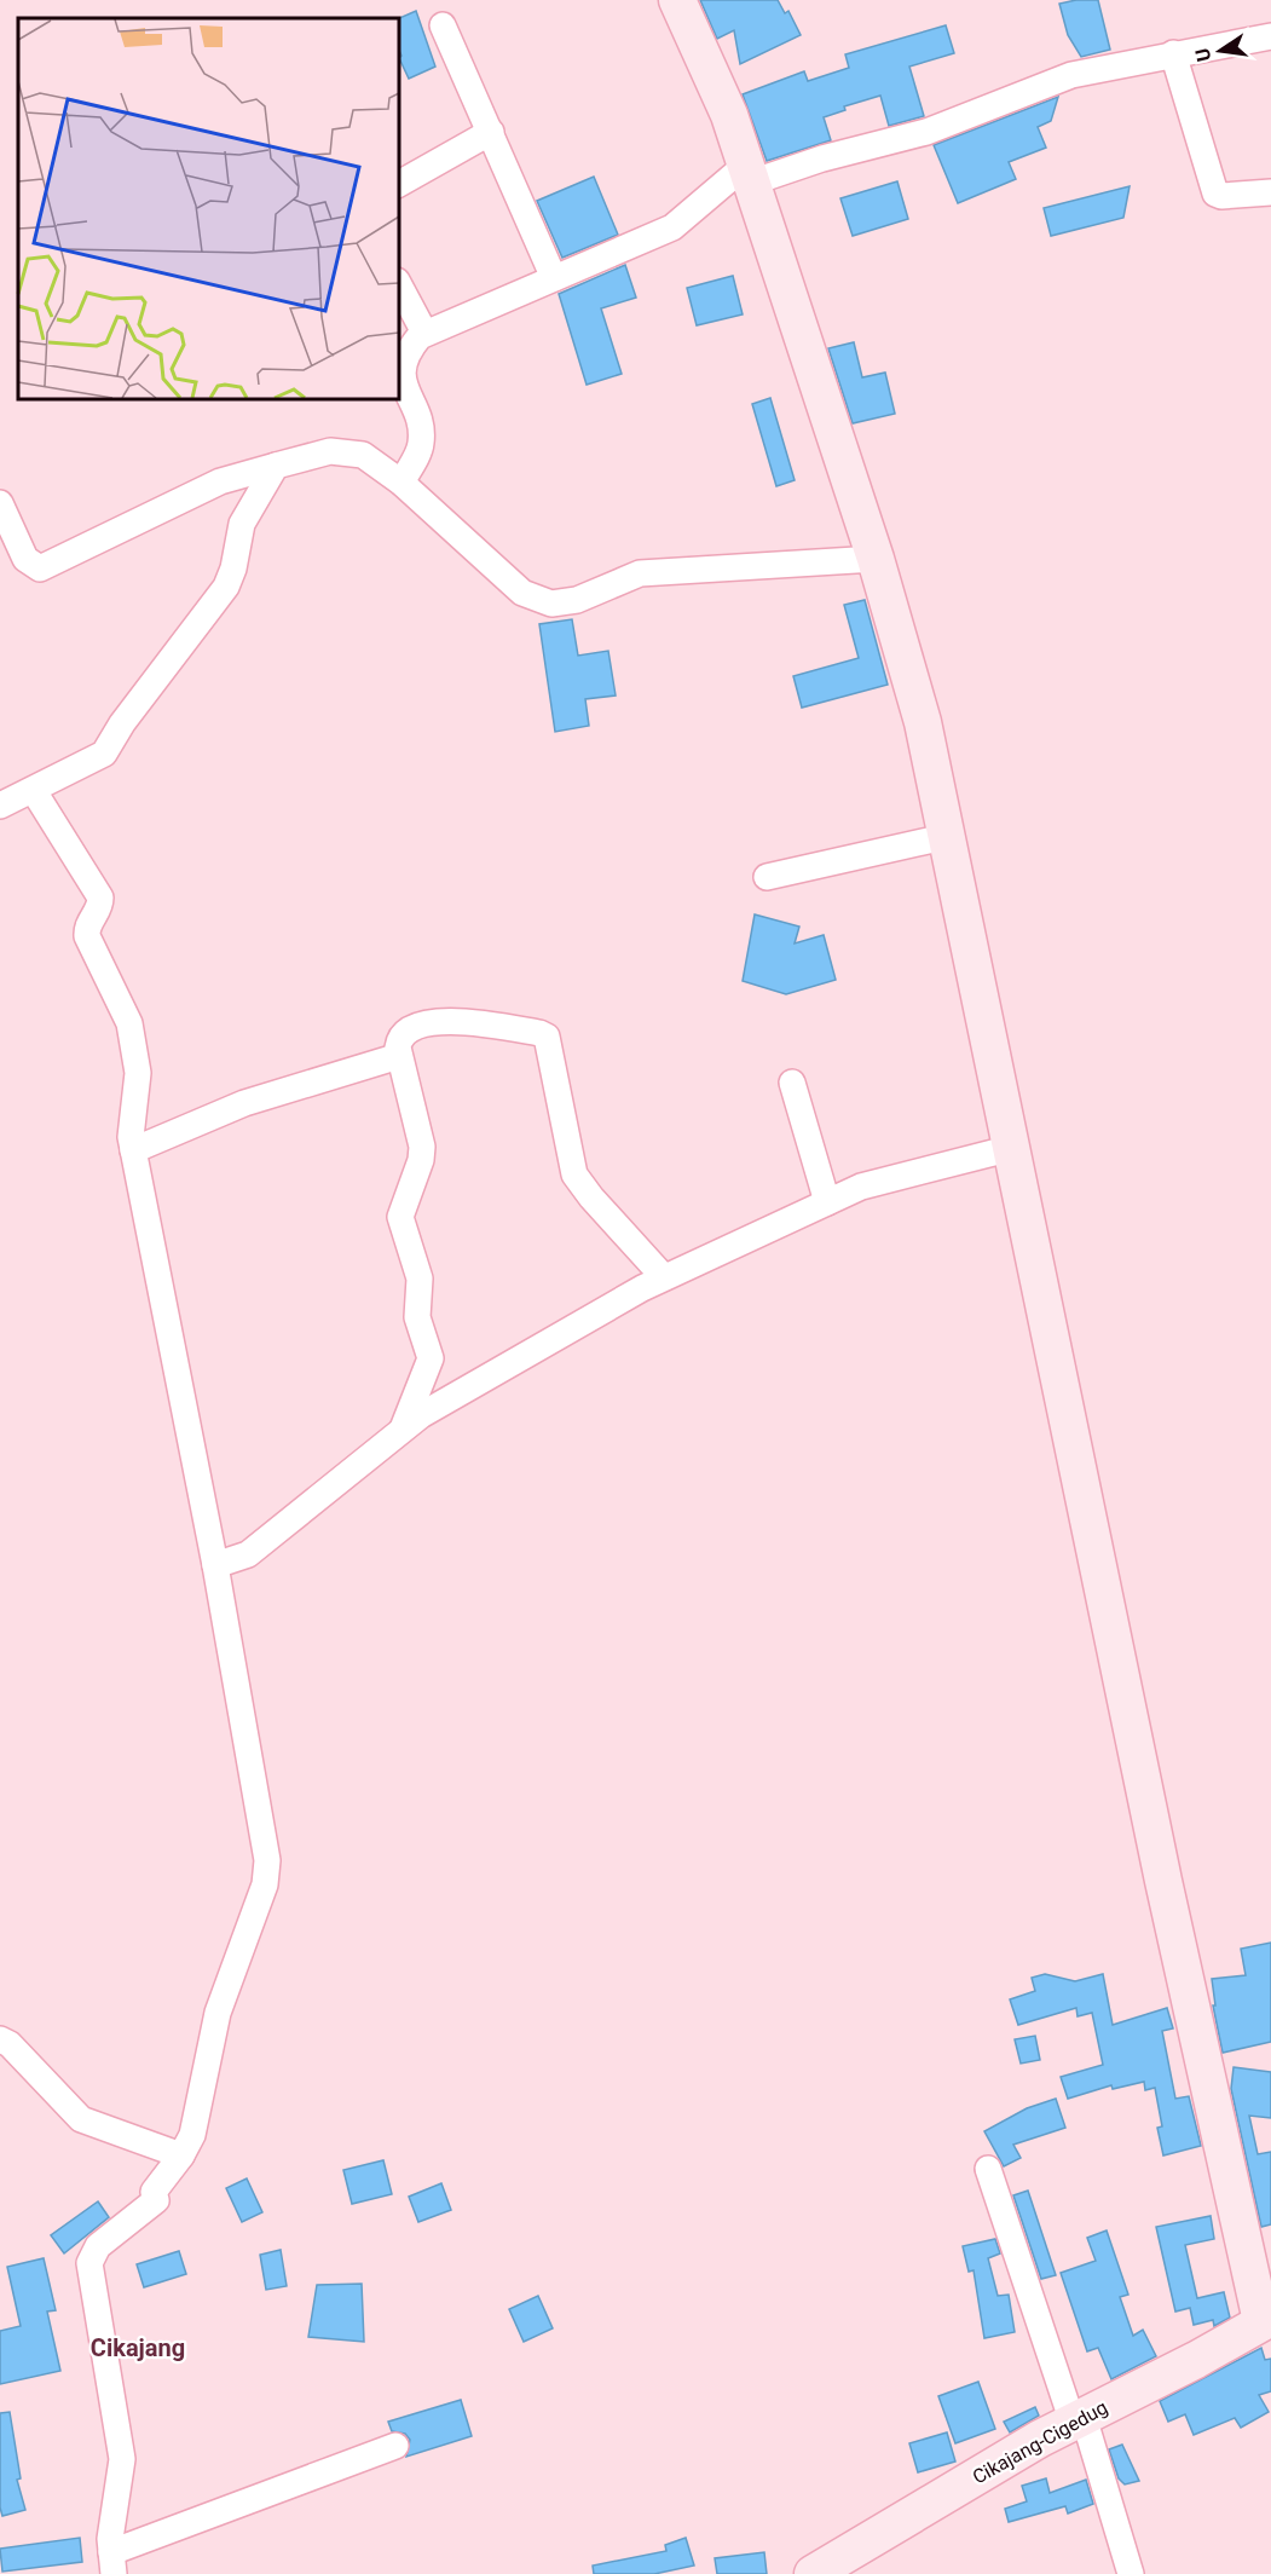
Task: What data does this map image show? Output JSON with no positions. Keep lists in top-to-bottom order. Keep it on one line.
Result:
{"streets":{"street":["Cikajang-Cigedug"]},"districts":["Cikajang"],"north":"left"}
